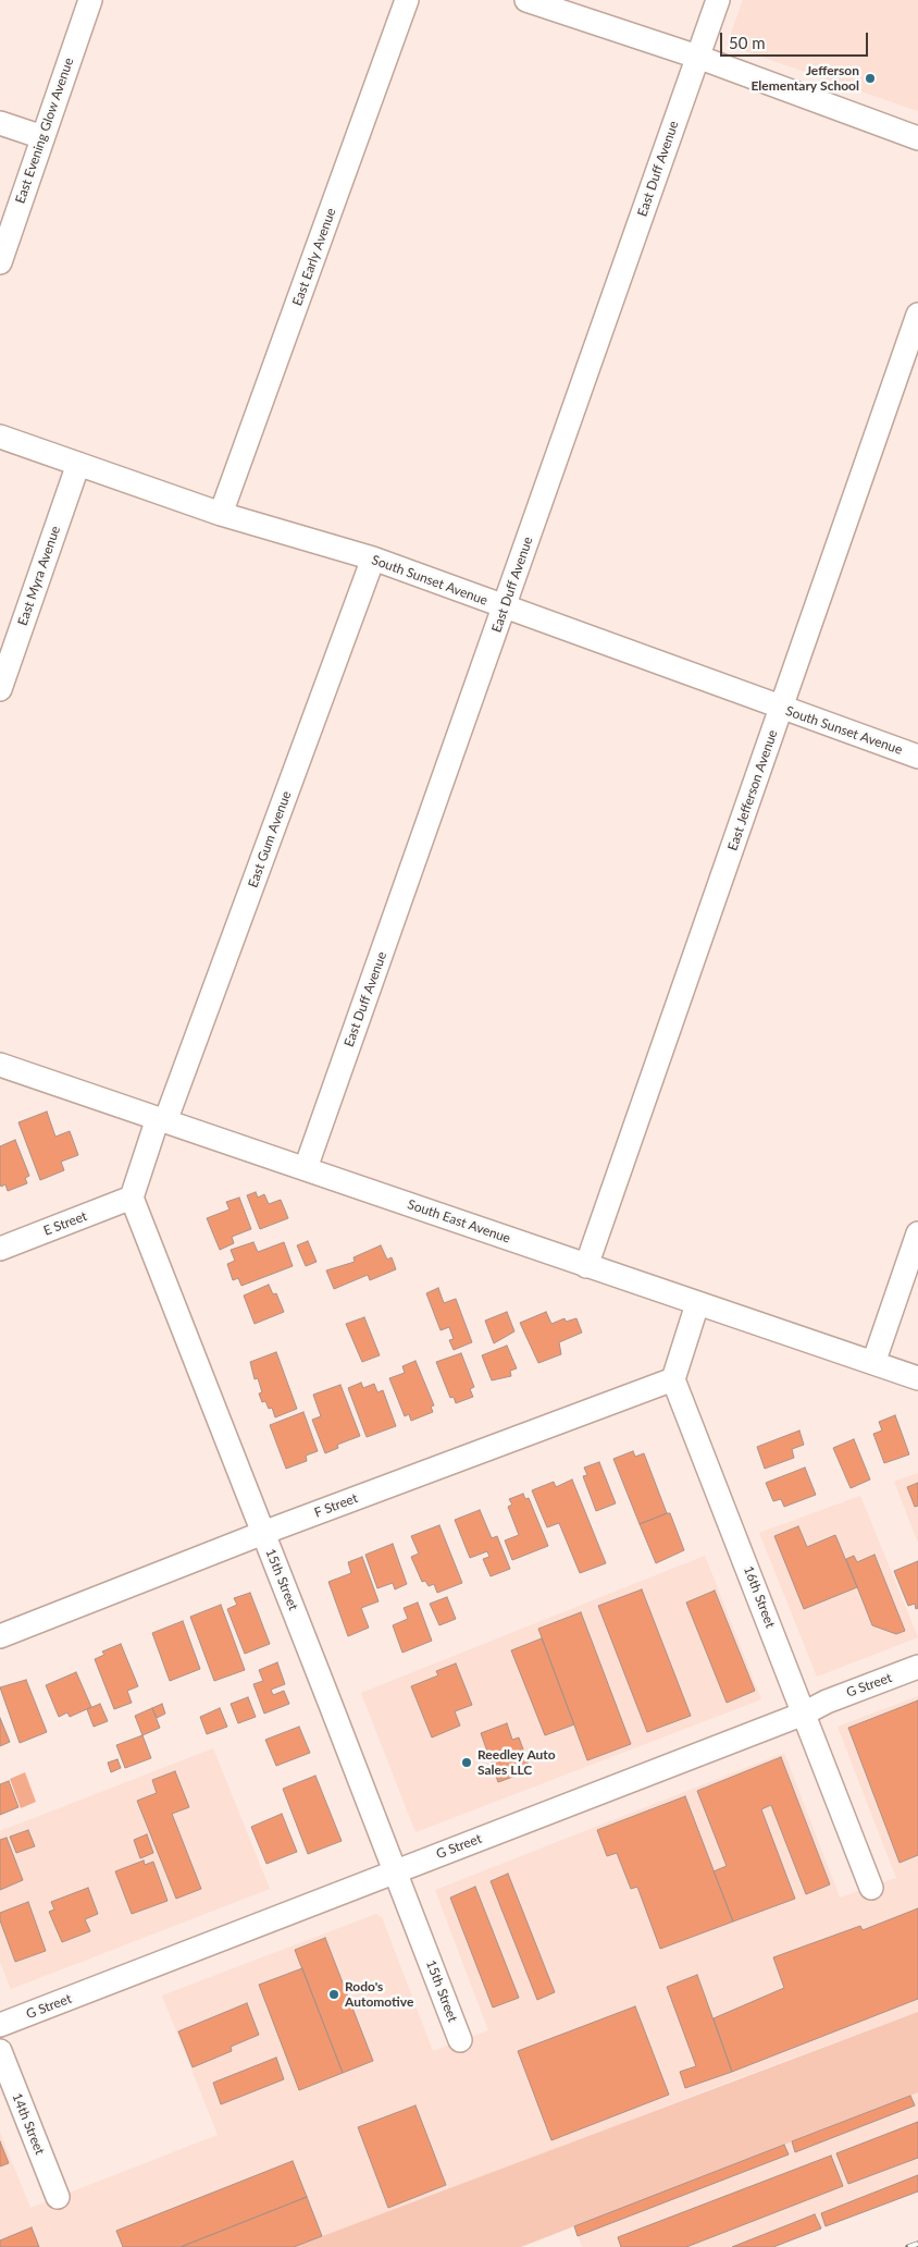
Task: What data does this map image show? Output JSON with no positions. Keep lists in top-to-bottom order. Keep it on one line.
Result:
{"streets":{"street":["East Evening Glow Avenue","East Duff Avenue","East Early Avenue","East Myra Avenue","South Sunset Avenue","East Jefferson Avenue","East Gum Avenue","South East Avenue","E Street","F Street","15th Street","16th Street","G Street","14th Street"]},"crossings":[["East Duff Avenue","South Sunset Avenue"],["East Duff Avenue","South East Avenue"],["East Early Avenue","South Sunset Avenue"],["East Myra Avenue","South Sunset Avenue"],["South Sunset Avenue","East Jefferson Avenue"],["South Sunset Avenue","East Gum Avenue"],["East Jefferson Avenue","South East Avenue"],["East Gum Avenue","South East Avenue"],["E Street","15th Street"],["F Street","15th Street"],["F Street","16th Street"],["15th Street","G Street"],["16th Street","G Street"]],"places":["Jefferson Elementary School","Reedley Auto Sales LLC","Rodo's Automotive"],"scale_bar":"50 m"}
